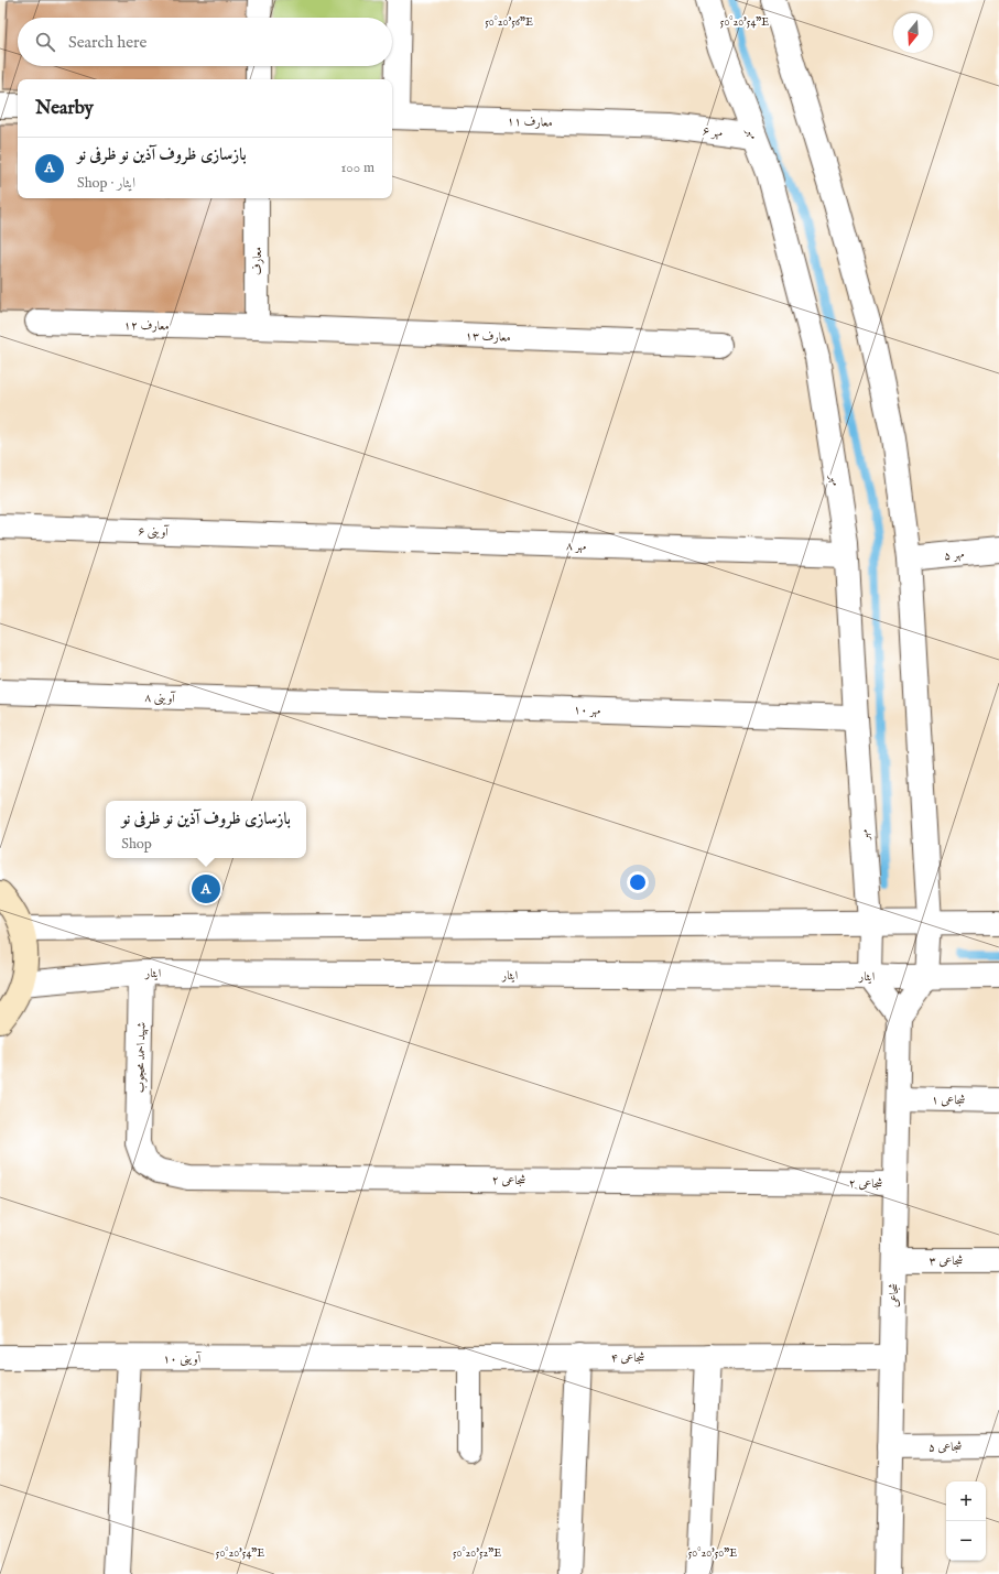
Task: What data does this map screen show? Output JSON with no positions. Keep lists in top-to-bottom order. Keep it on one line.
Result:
{"streets":{"street":["معارف ۱۱","مهر ۶","مهر","معارف","معارف ۱۲","معارف ۱۳","۶ آوینی","مهر ۸","مهر ۵","۸ آوینی","مهر ۱۰","ایثار","شهید احمد محجوب","شجاعی ۱","شجاعی ۲","شجاعی ۳","شجاعی","شجاعی ۴","۱۰ آوینی","شجاعی ۵"]},"crossings":[["معارف ۱۱","مهر ۶"],["مهر ۶","مهر"],["مهر","مهر ۸"],["مهر","مهر ۱۰"],["مهر","ایثار"],["معارف","معارف ۱۲"],["معارف","معارف ۱۳"],["معارف ۱۲","معارف ۱۳"],["۶ آوینی","مهر ۸"],["۸ آوینی","مهر ۱۰"],["ایثار","شهید احمد محجوب"],["شهید احمد محجوب","شجاعی ۲"],["شجاعی ۱","شجاعی"],["شجاعی ۲","شجاعی"],["شجاعی ۳","شجاعی"],["شجاعی","شجاعی ۴"],["شجاعی","شجاعی ۵"],["شجاعی ۴","۱۰ آوینی"]],"north":"bottom","page":{"search":"Search here","heading":"Nearby","list":[{"mark":"A","name":"بازسازی ظروف آذین نو ظرفی نو","note":"Shop · ایثار","value":"100 m"}],"popup":["بازسازی ظروف آذین نو ظرفی نو","Shop"],"pins":"A","map_buttons":["+","−"]},"coordinates":["50°20'56\"E","50°20'54\"E","50°20'52\"E","50°20'50\"E"]}
